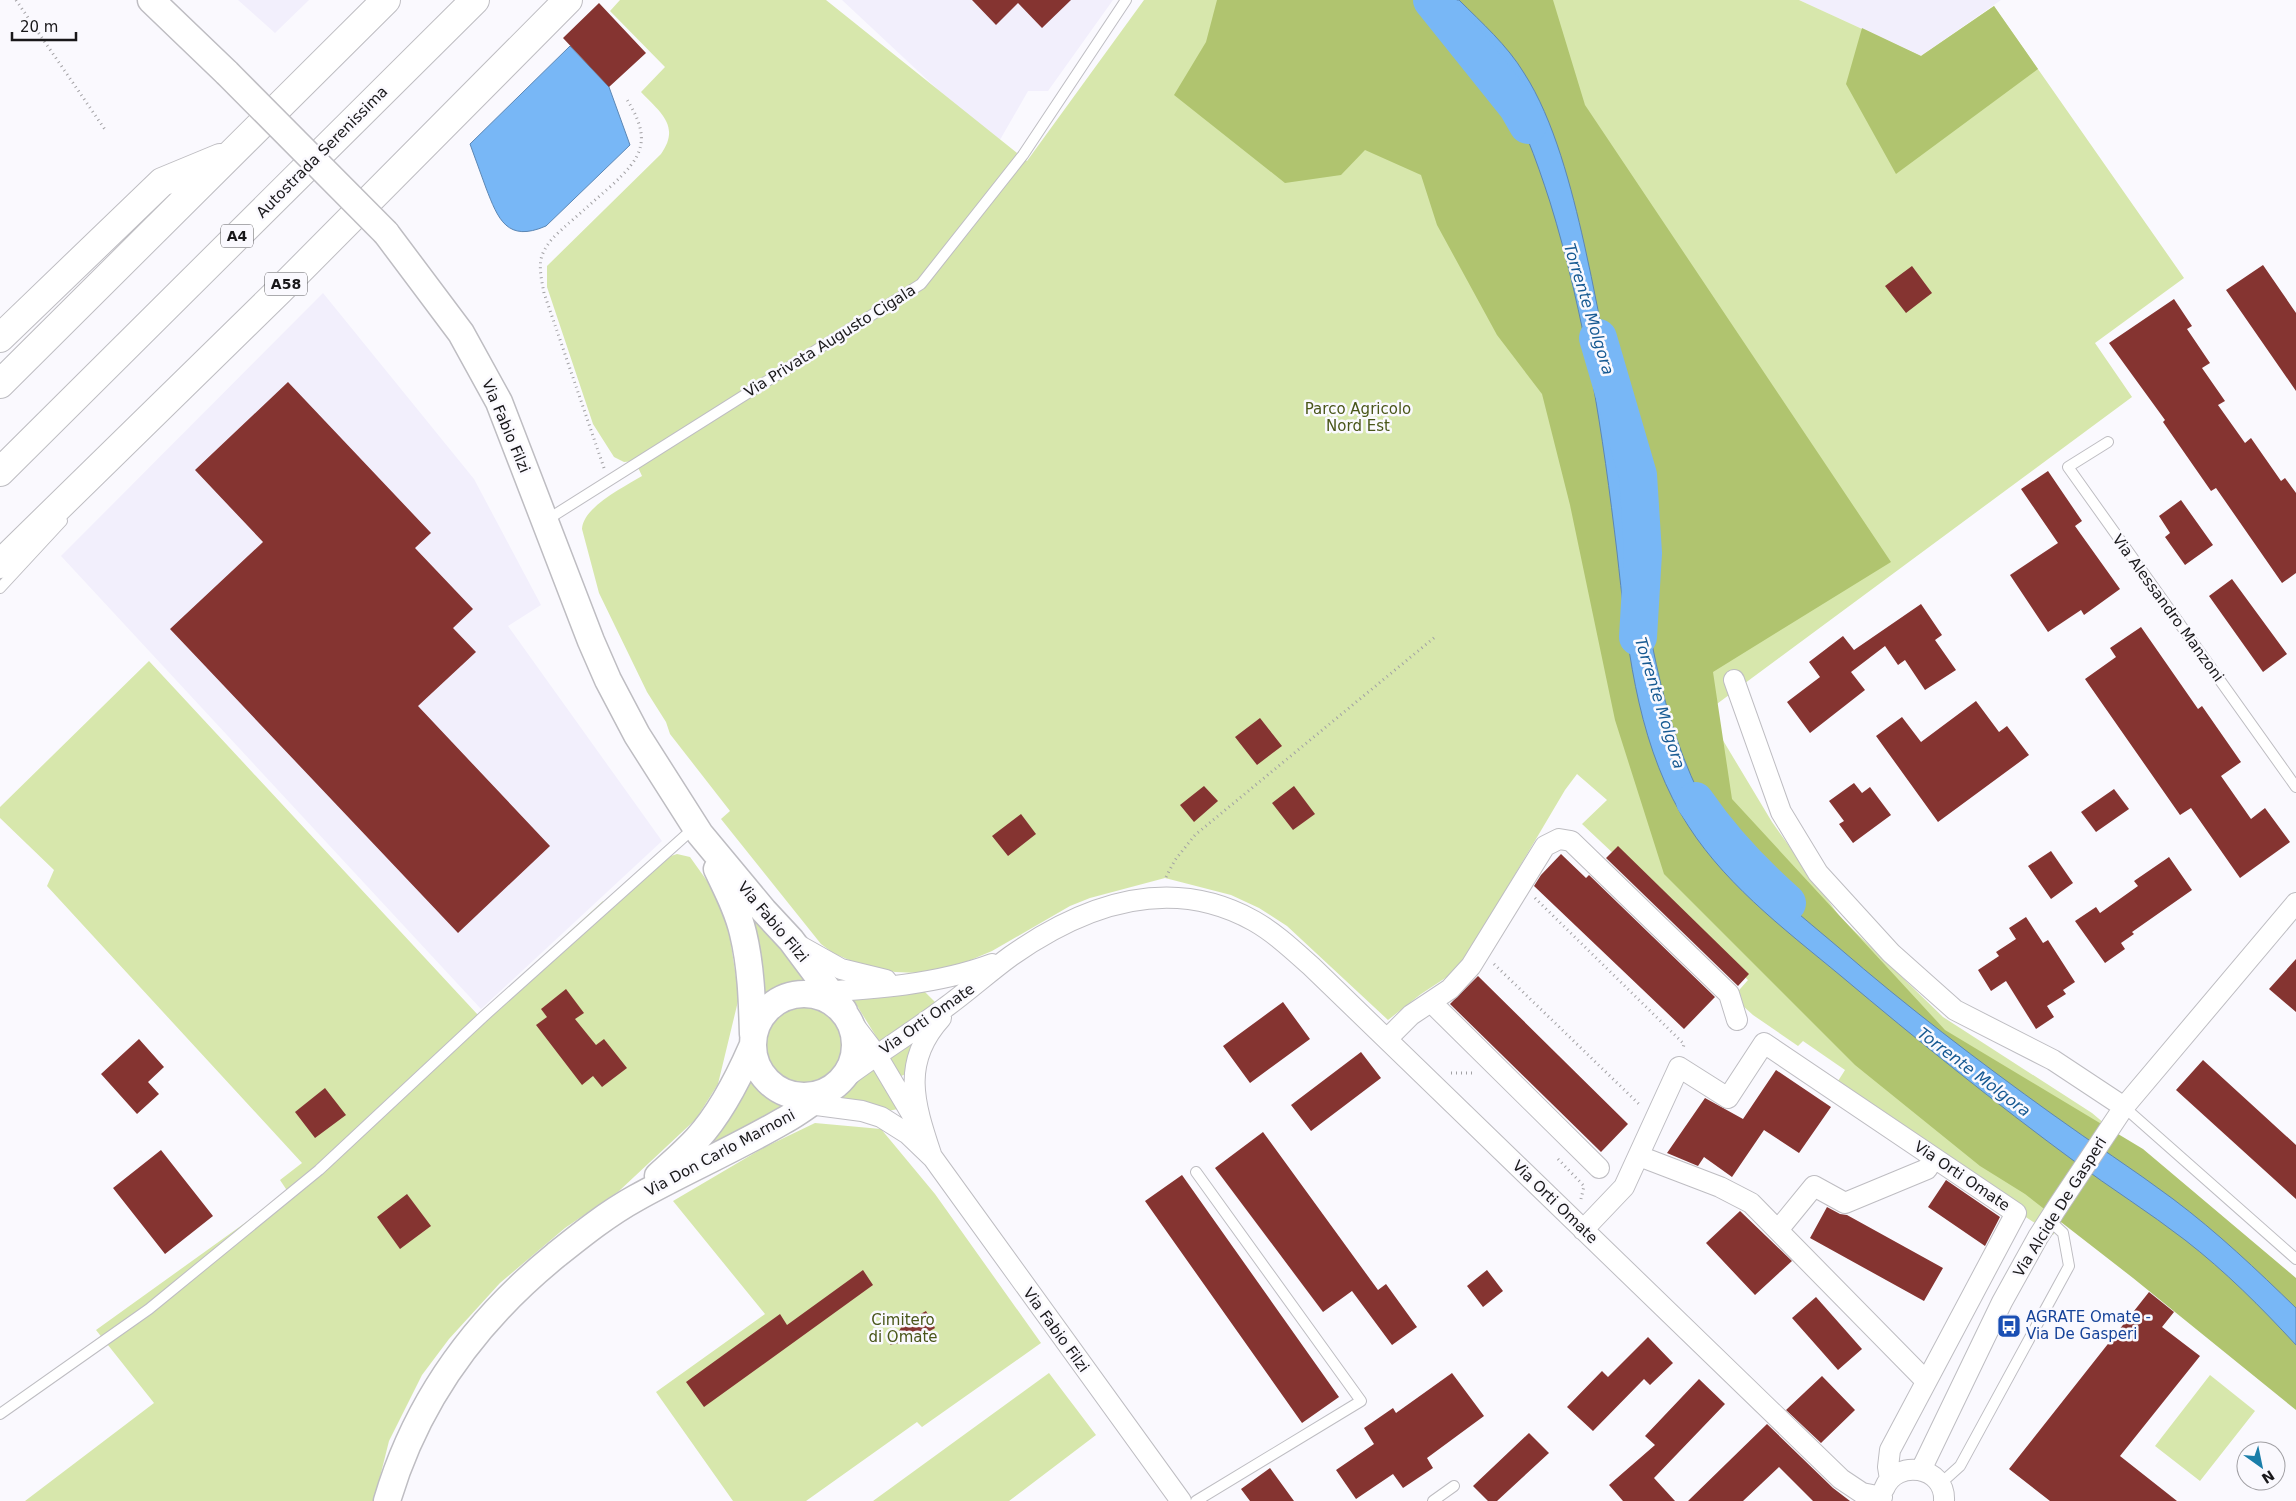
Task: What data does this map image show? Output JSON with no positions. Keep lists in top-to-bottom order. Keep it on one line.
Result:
{"streets":{"highway":["Autostrada Serenissima","A4","A58"],"street":["Via Fabio Filzi","Via Orti Omate","Via Don Carlo Marnoni","Via Alcide De Gasperi"],"lane":["Via Privata Augusto Cigala","Via Alessandro Manzoni"]},"crossings":[["Via Privata Augusto Cigala","Via Fabio Filzi"],["Via Fabio Filzi","Via Orti Omate"],["Via Fabio Filzi","Via Don Carlo Marnoni"],["Via Orti Omate","Via Don Carlo Marnoni"]],"water":["Torrente Molgora"],"parks":["Parco Agricolo Nord Est","Cimitero di Omate"],"places":{"bus stop":["AGRATE Omate - Via De Gasperi"]},"scale_bar":"20 m","north":"bottom right"}
